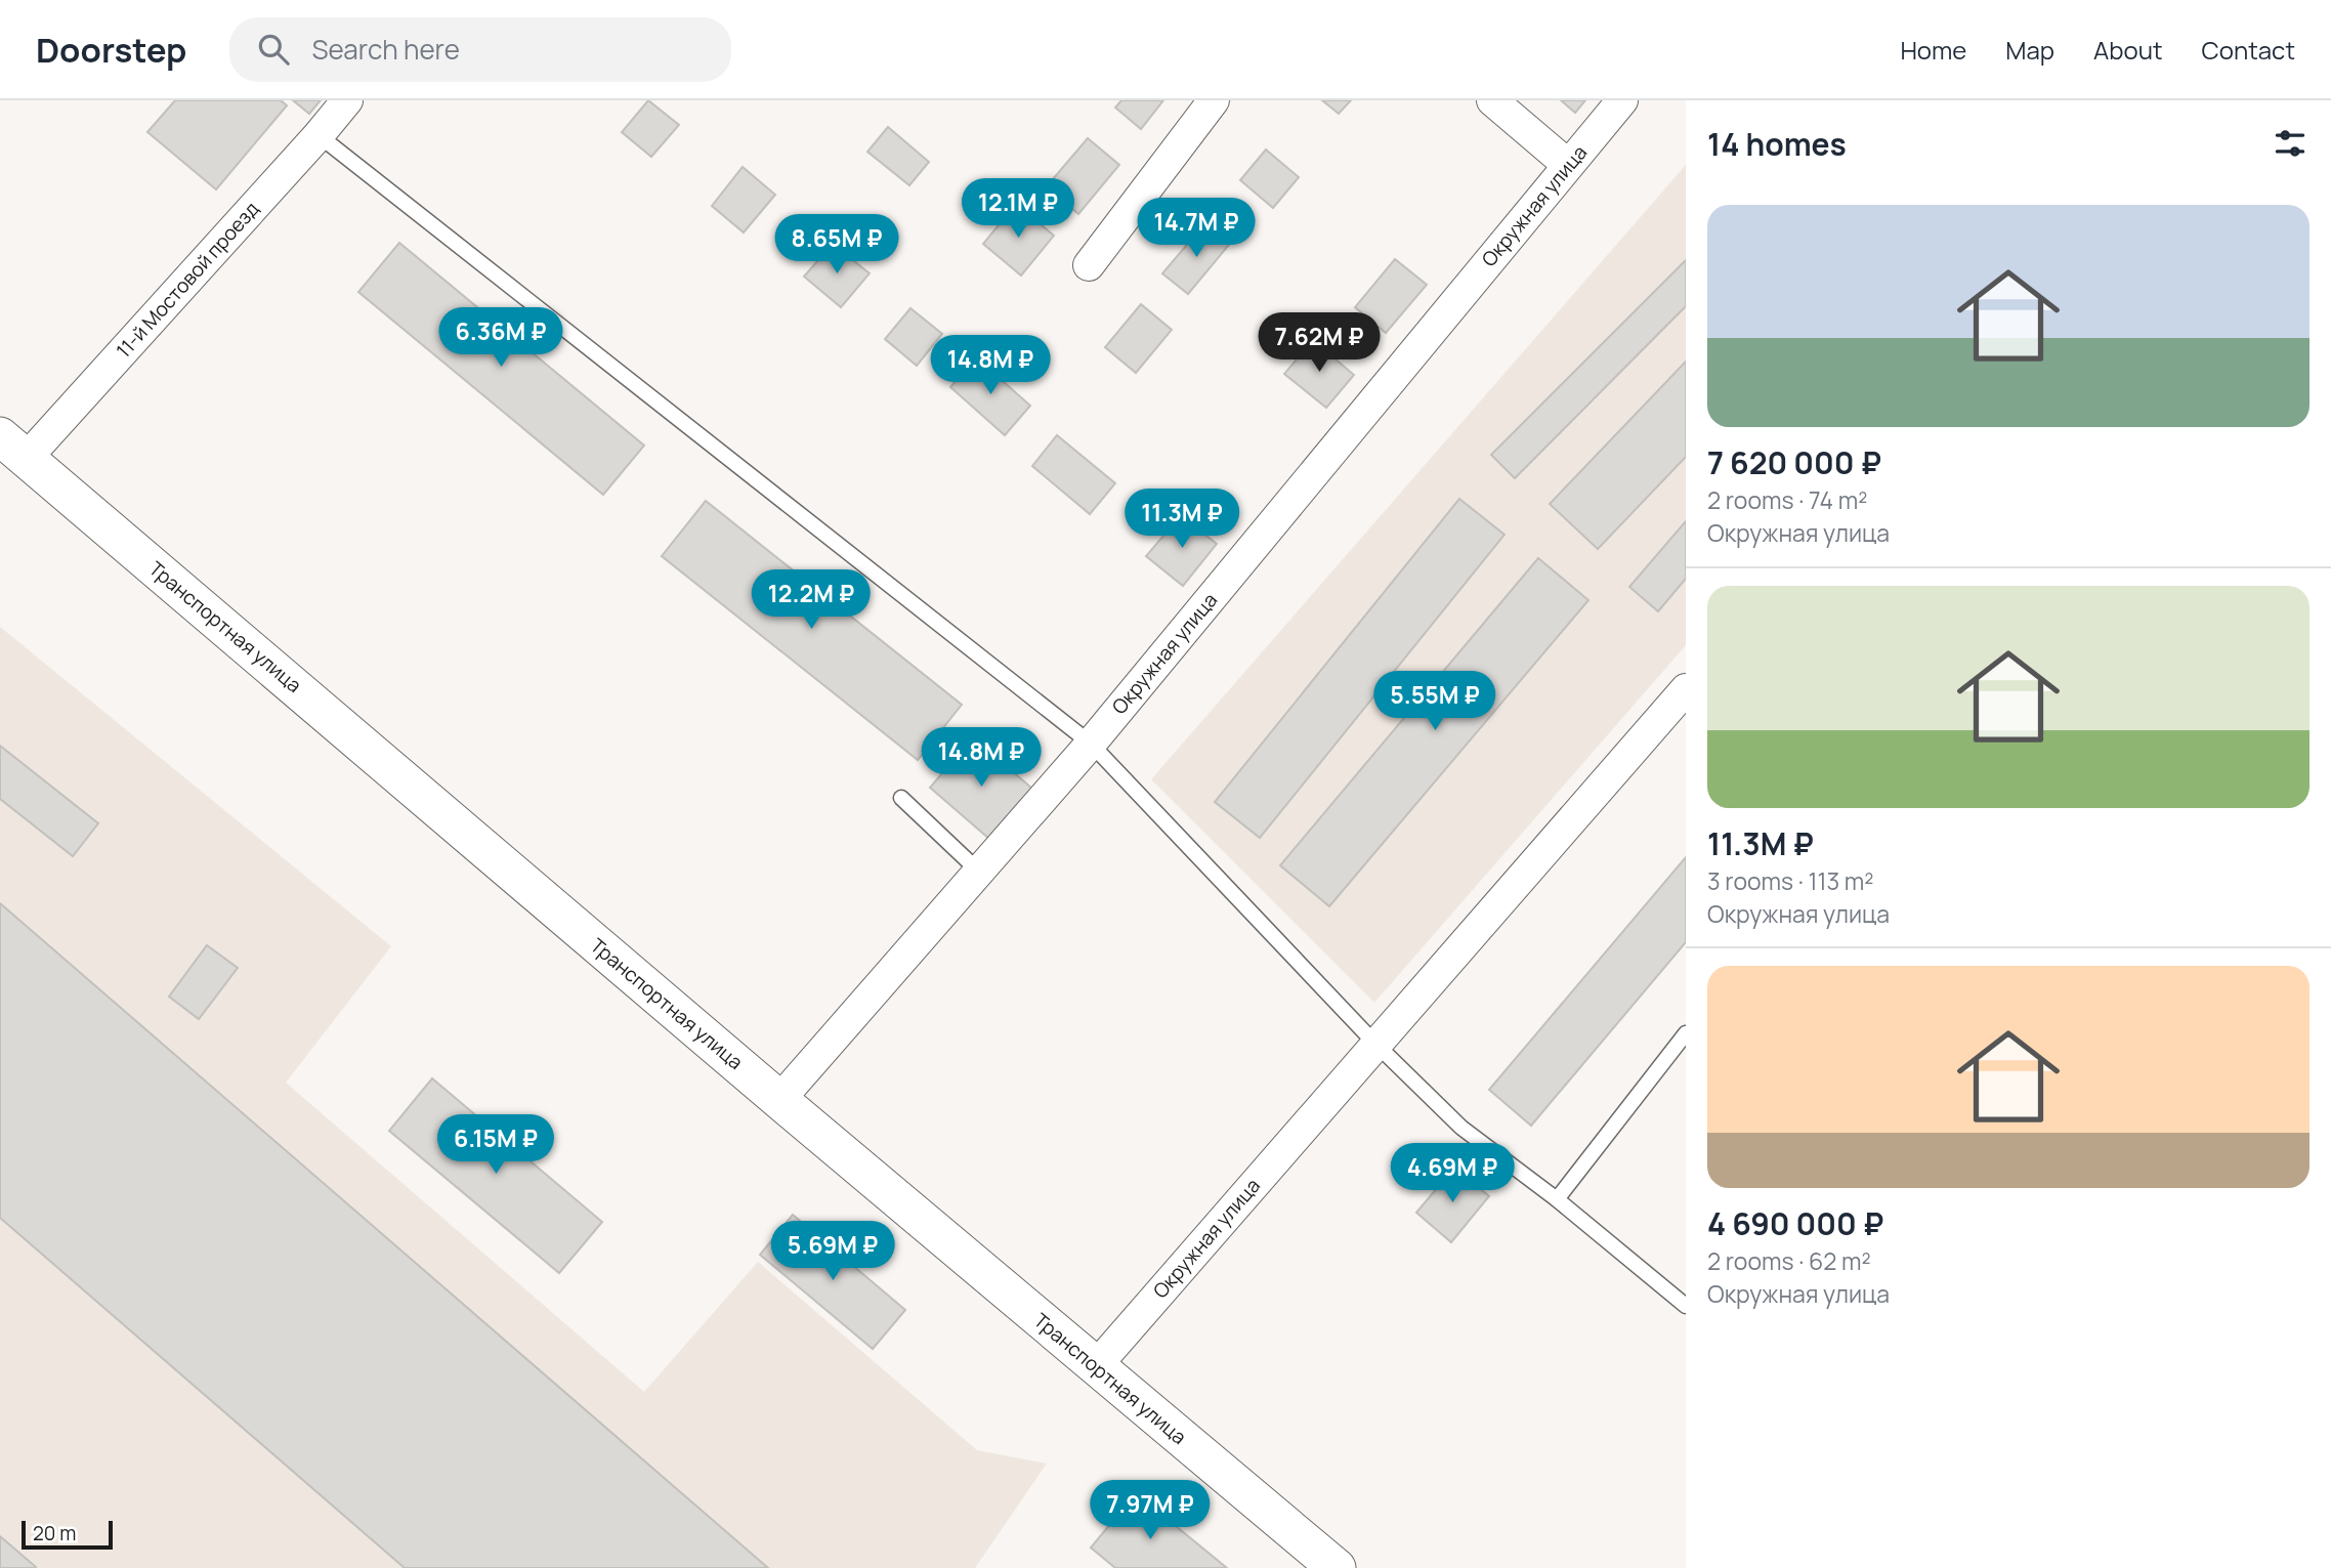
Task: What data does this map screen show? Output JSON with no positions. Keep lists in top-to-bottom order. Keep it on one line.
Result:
{"streets":{"street":["Окружная улица","11-й Мостовой проезд","Транспортная улица"]},"crossings":[["Окружная улица","Транспортная улица"],["11-й Мостовой проезд","Транспортная улица"]],"scale_bar":"20 m","page":{"header":"Doorstep","search":"Search here","nav":["Home","Map","About","Contact"],"heading":"14 homes","price":["12.1M ₽","14.7M ₽","8.65M ₽","6.36M ₽","7.62M ₽","14.8M ₽","11.3M ₽","12.2M ₽","5.55M ₽","14.8M ₽","6.15M ₽","4.69M ₽","5.69M ₽","7.97M ₽"],"list":[{"name":"7 620 000 ₽","note":"2 rooms · 74 m² · Окружная улица"},{"name":"11.3M ₽","note":"3 rooms · 113 m² · Окружная улица"},{"name":"4 690 000 ₽","note":"2 rooms · 62 m² · Окружная улица"}],"scale":"20 m"}}
